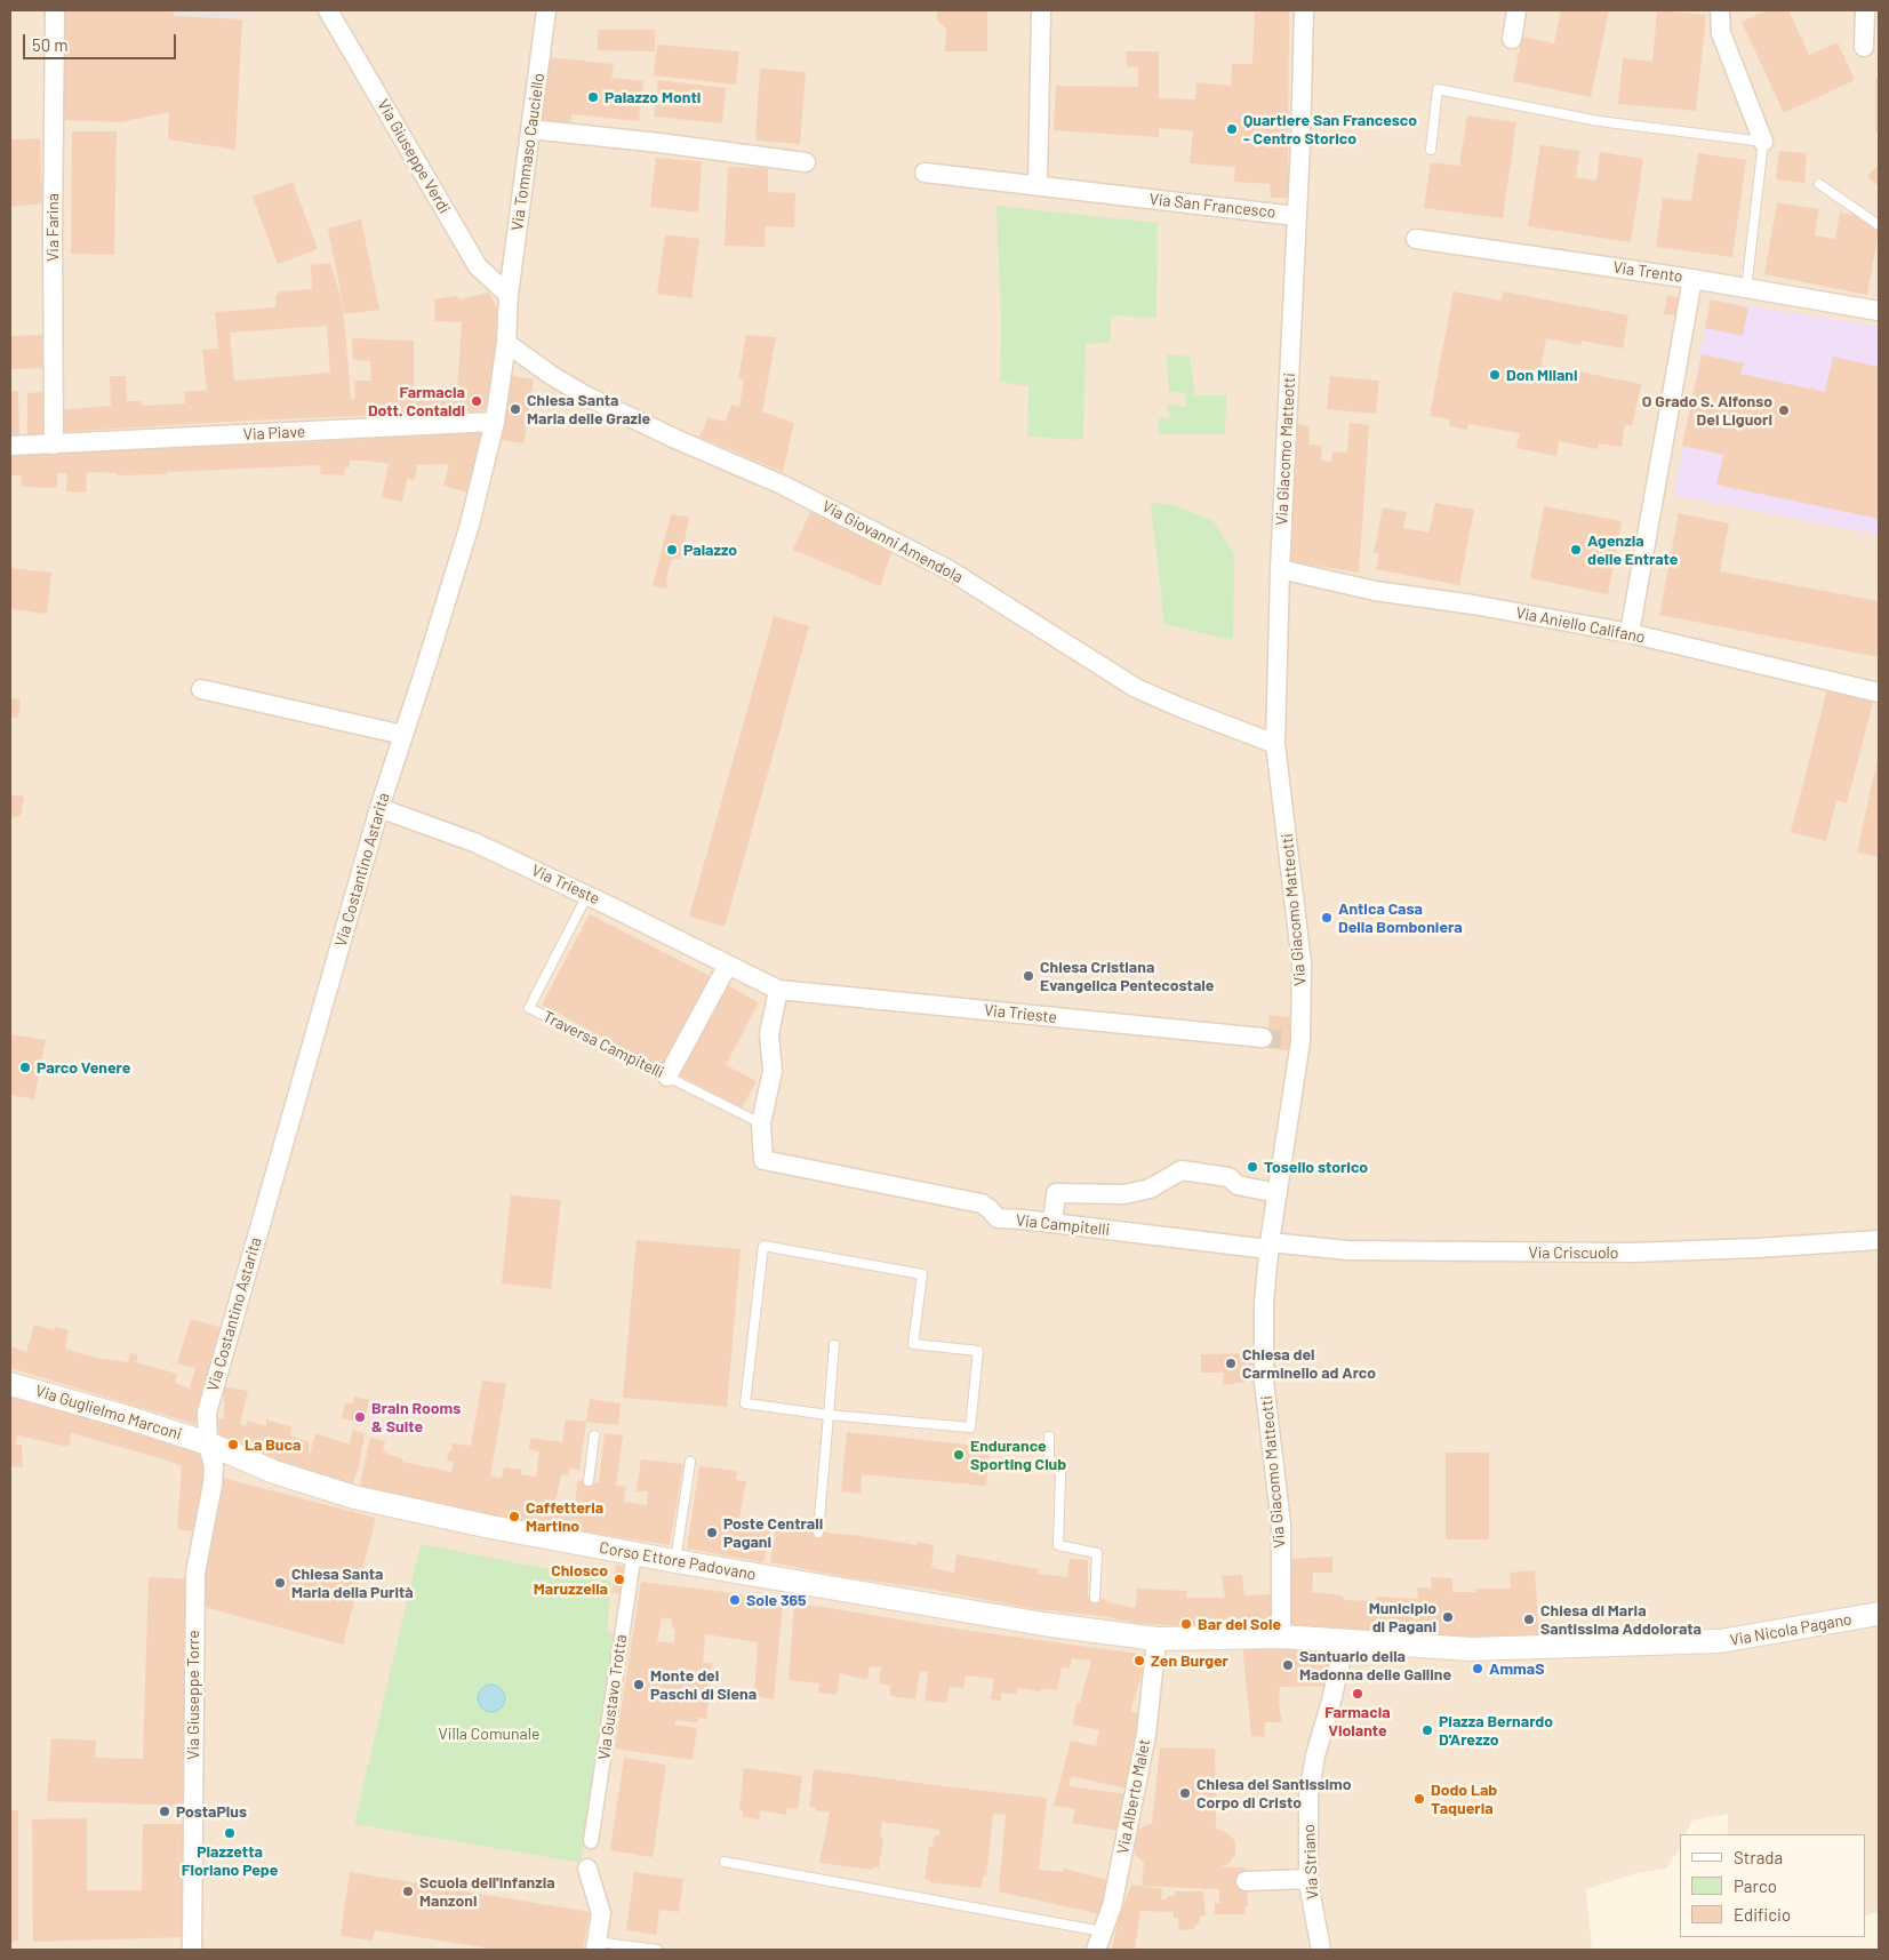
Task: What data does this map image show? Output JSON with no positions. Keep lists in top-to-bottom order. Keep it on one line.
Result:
{"streets":{"street":["Via Tommaso Cauciello","Via Giuseppe Verdi","Via San Francesco","Via Farina","Via Trento","Via Piave","Via Giacomo Matteotti","Via Giovanni Amendola","Via Aniello Califano","Via Costantino Astarita","Via Trieste","Via Campitelli","Via Criscuolo","Via Guglielmo Marconi","Corso Ettore Padovano","Via Nicola Pagano","Via Giuseppe Torre","Via Gustavo Trotta","Via Alberto Malet","Via Striano"],"lane":["Traversa Campitelli"]},"crossings":[["Via Tommaso Cauciello","Via Giuseppe Verdi"],["Via Tommaso Cauciello","Via Costantino Astarita"],["Via Giuseppe Verdi","Via Costantino Astarita"],["Via San Francesco","Via Giacomo Matteotti"],["Via Farina","Via Piave"],["Via Piave","Via Costantino Astarita"],["Via Giacomo Matteotti","Via Giovanni Amendola"],["Via Giacomo Matteotti","Via Aniello Califano"],["Via Giacomo Matteotti","Via Campitelli"],["Via Giacomo Matteotti","Via Criscuolo"],["Via Giacomo Matteotti","Corso Ettore Padovano"],["Via Giovanni Amendola","Via Costantino Astarita"],["Via Costantino Astarita","Via Trieste"],["Via Costantino Astarita","Via Guglielmo Marconi"],["Via Costantino Astarita","Corso Ettore Padovano"],["Via Costantino Astarita","Via Giuseppe Torre"],["Via Trieste","Traversa Campitelli"],["Traversa Campitelli","Via Campitelli"],["Via Campitelli","Via Criscuolo"],["Via Guglielmo Marconi","Corso Ettore Padovano"],["Via Guglielmo Marconi","Via Giuseppe Torre"],["Corso Ettore Padovano","Via Giuseppe Torre"],["Corso Ettore Padovano","Via Gustavo Trotta"],["Corso Ettore Padovano","Via Alberto Malet"],["Via Nicola Pagano","Via Striano"]],"parks":["Villa Comunale"],"places":["Palazzo Monti","Quartiere San Francesco - Centro Storico","Don Milani","Farmacia Dott. Contaldi","Chiesa Santa Maria delle Grazie","O Grado S. Alfonso Dei Liguori","Palazzo","Agenzia delle Entrate","Antica Casa Della Bomboniera","Chiesa Cristiana Evangelica Pentecostale","Parco Venere","Tosello storico","Chiesa del Carminello ad Arco","Brain Rooms & Suite","La Buca","Endurance Sporting Club","Caffetteria Martino","Poste Centrali Pagani","Chiosco Maruzzella","Chiesa Santa Maria della Purità","Sole 365","Municipio di Pagani","Chiesa di Maria Santissima Addolorata","Bar del Sole","Zen Burger","Santuario della Madonna delle Galline","AmmaS","Monte dei Paschi di Siena","Farmacia Violante","Piazza Bernardo D'Arezzo","Chiesa del Santissimo Corpo di Cristo","Dodo Lab Taqueria","PostaPlus","Piazzetta Floriano Pepe","Scuola dell'infanzia Manzoni"],"legend":["Strada","Parco","Edificio"],"scale_bar":"50 m"}
